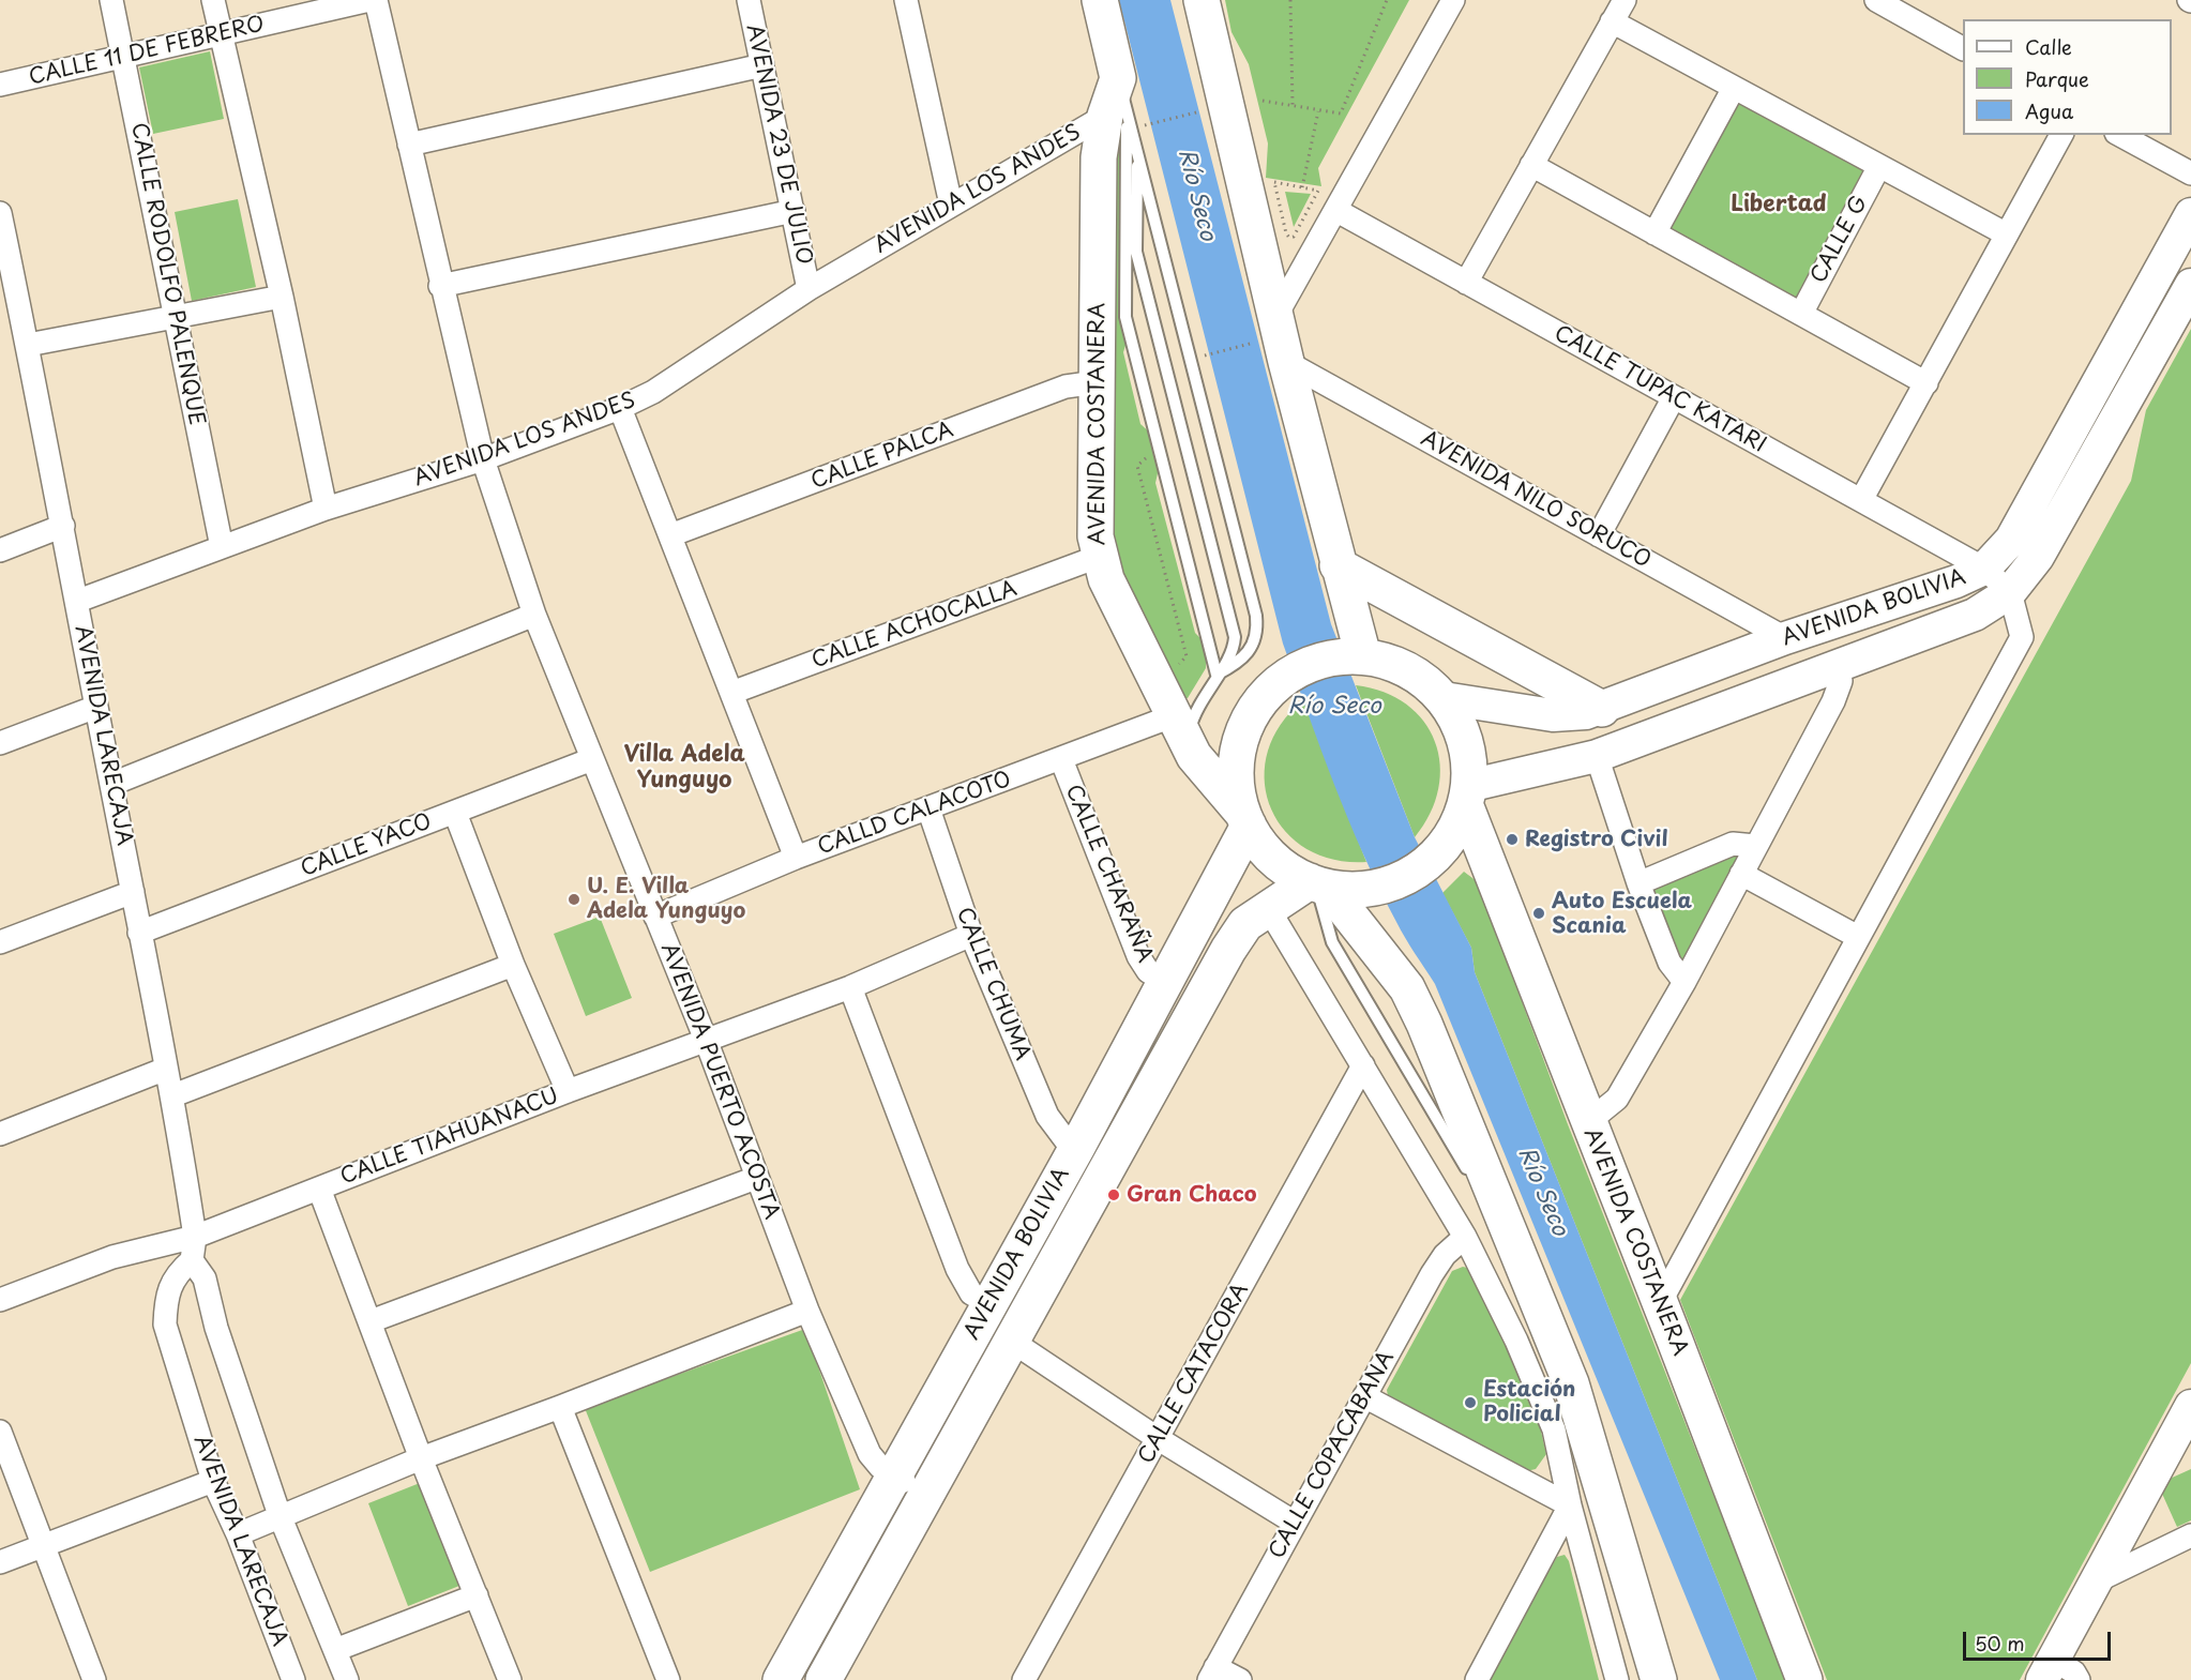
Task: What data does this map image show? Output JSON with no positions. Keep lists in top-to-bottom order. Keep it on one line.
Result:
{"streets":{"main road":["AVENIDA COSTANERA","AVENIDA BOLIVIA"],"street":["CALLE 11 DE FEBRERO","AVENIDA 23 DE JULIO","AVENIDA LOS ANDES","CALLE G","CALLE RODOLFO PALENQUE","CALLE TUPAC KATARI","CALLE PALCA","AVENIDA NILO SORUCO","CALLE ACHOCALLA","AVENIDA LARECAJA","CALLD CALACOTO","CALLE YACO","CALLE CHARAÑA","CALLE CHUMA","AVENIDA PUERTO ACOSTA","CALLE TIAHUANACU","CALLE CATACORA","CALLE COPACABANA"]},"crossings":[["CALLE 11 DE FEBRERO","CALLE RODOLFO PALENQUE"],["AVENIDA 23 DE JULIO","AVENIDA LOS ANDES"],["AVENIDA LOS ANDES","CALLE RODOLFO PALENQUE"],["AVENIDA LOS ANDES","AVENIDA COSTANERA"],["AVENIDA LOS ANDES","AVENIDA LARECAJA"],["AVENIDA LOS ANDES","AVENIDA PUERTO ACOSTA"],["CALLE TUPAC KATARI","AVENIDA BOLIVIA"],["AVENIDA COSTANERA","CALLE PALCA"],["AVENIDA COSTANERA","AVENIDA BOLIVIA"],["AVENIDA COSTANERA","CALLE ACHOCALLA"],["AVENIDA COSTANERA","CALLD CALACOTO"],["AVENIDA NILO SORUCO","AVENIDA BOLIVIA"],["AVENIDA BOLIVIA","CALLE CHARAÑA"],["AVENIDA BOLIVIA","CALLE CHUMA"],["AVENIDA BOLIVIA","AVENIDA PUERTO ACOSTA"],["AVENIDA LARECAJA","CALLE YACO"],["AVENIDA LARECAJA","CALLE TIAHUANACU"],["CALLD CALACOTO","CALLE CHARAÑA"],["CALLD CALACOTO","CALLE CHUMA"],["CALLD CALACOTO","AVENIDA PUERTO ACOSTA"],["CALLE YACO","AVENIDA PUERTO ACOSTA"],["CALLE CHUMA","CALLE TIAHUANACU"],["AVENIDA PUERTO ACOSTA","CALLE TIAHUANACU"]],"districts":["Libertad","Villa Adela Yunguyo"],"water":["Río Seco"],"places":["Registro Civil","U. E. Villa Adela Yunguyo","Auto Escuela Scania","Gran Chaco","Estación Policial"],"legend":["Calle","Parque","Agua"],"scale_bar":"50 m"}
